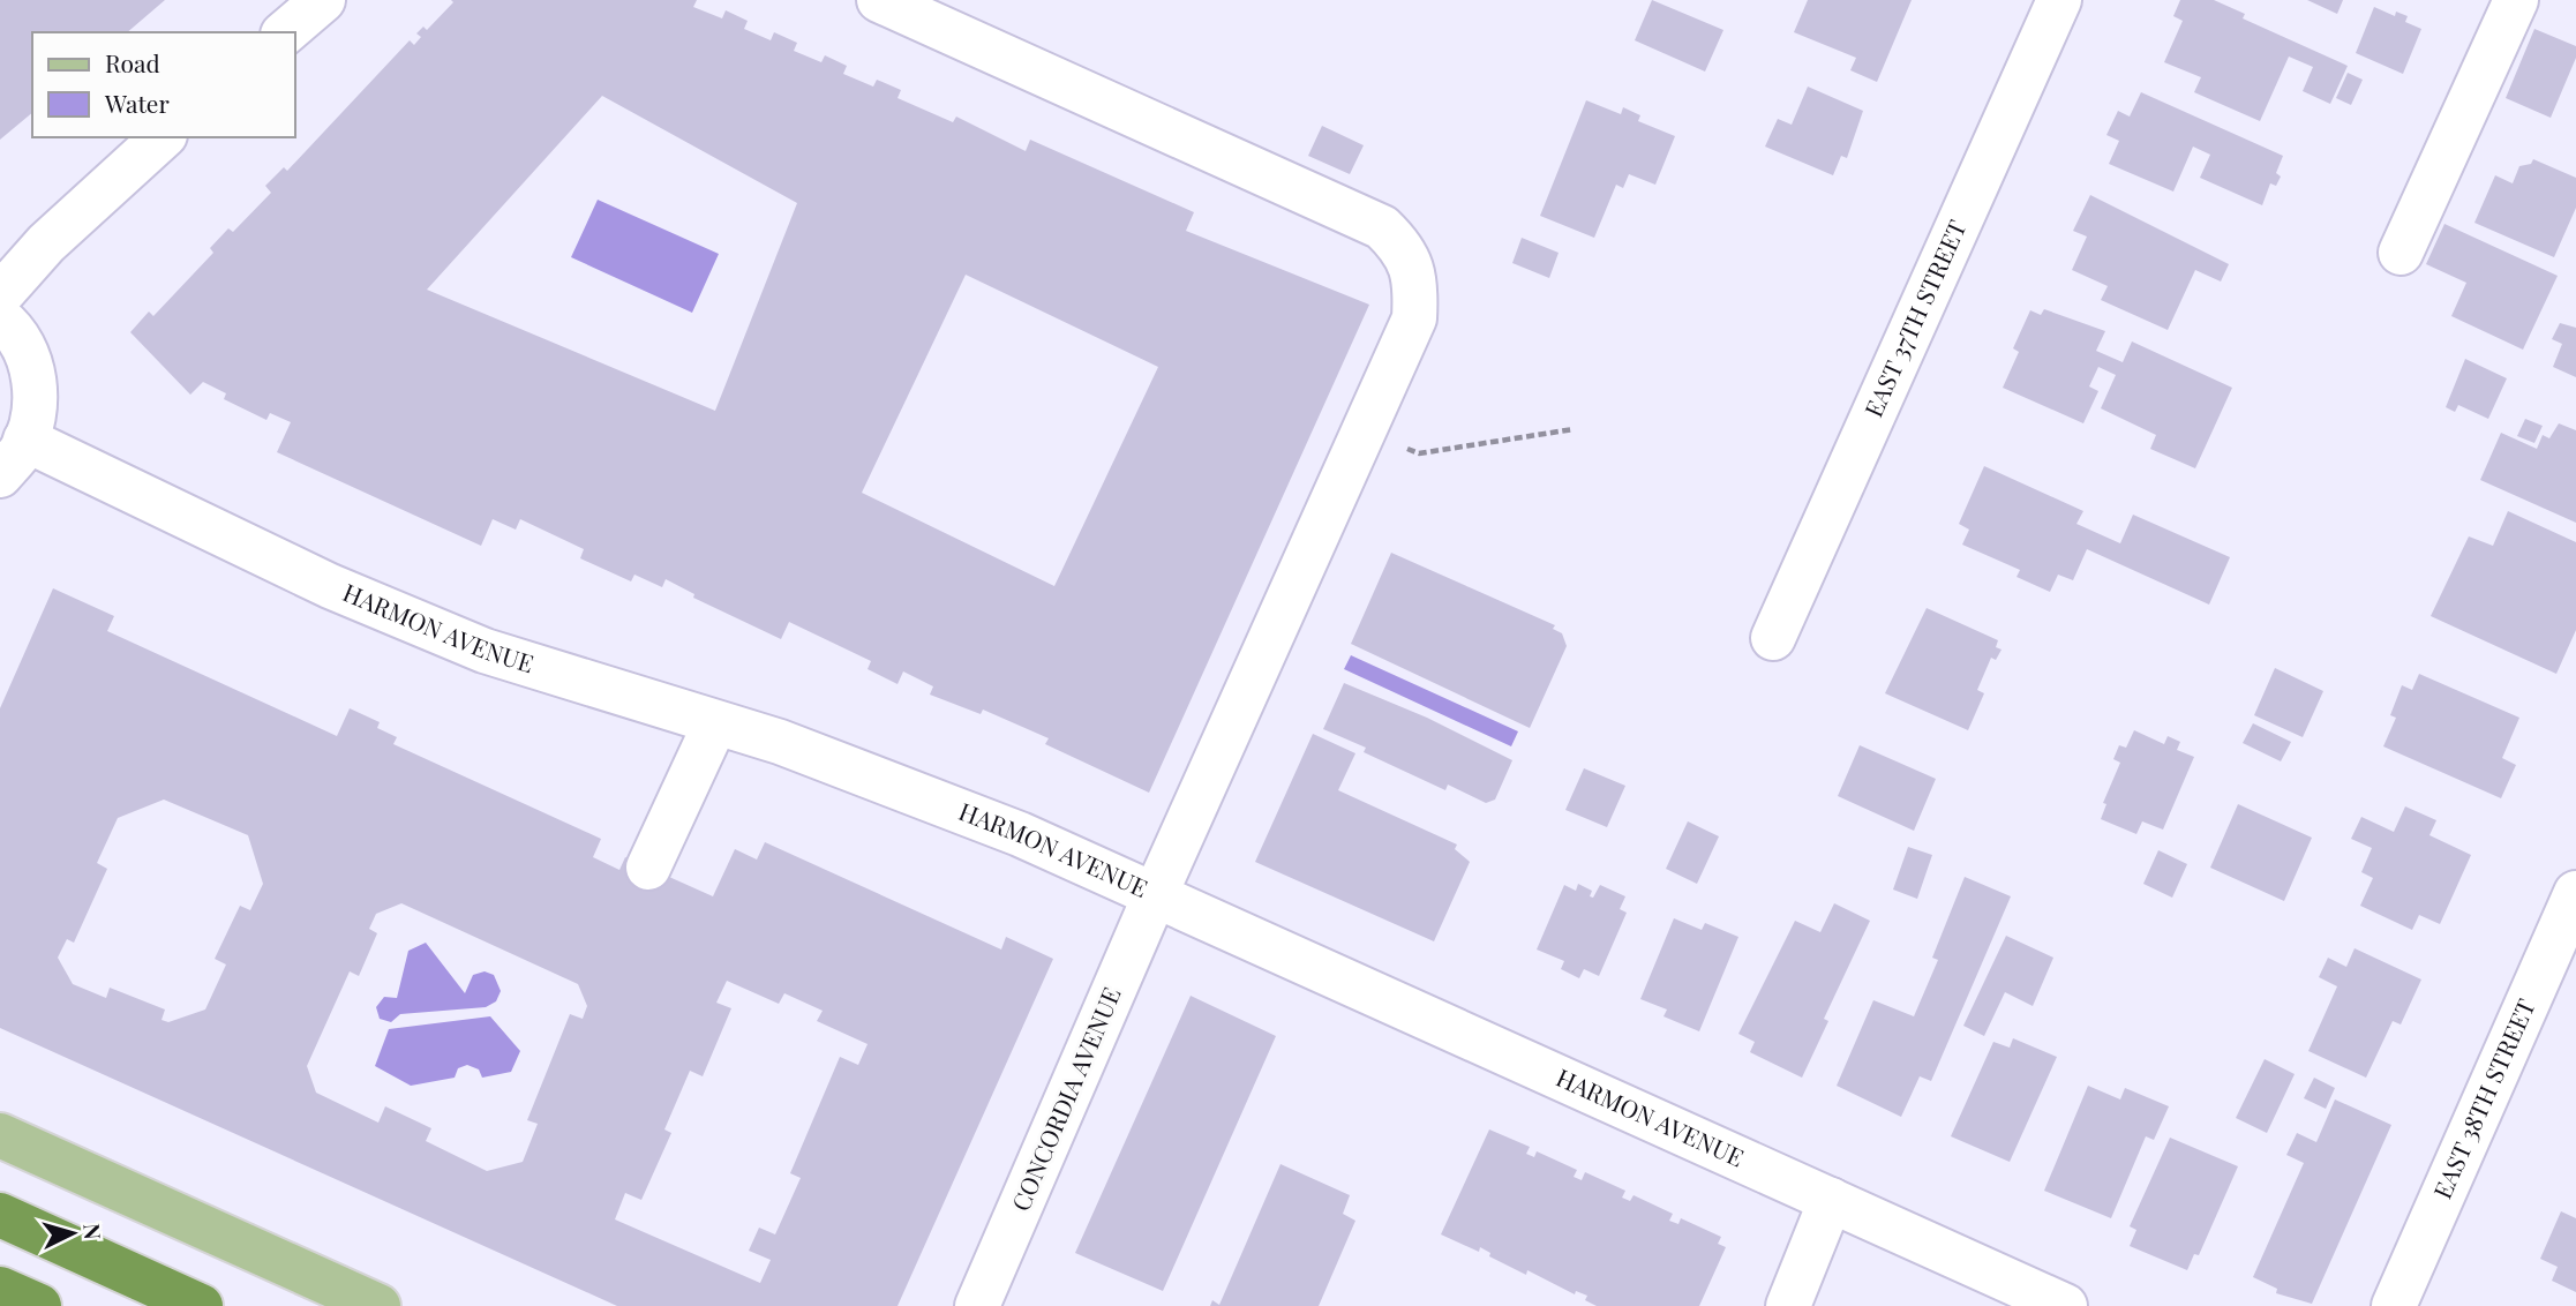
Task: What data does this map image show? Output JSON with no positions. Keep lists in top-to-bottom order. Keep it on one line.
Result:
{"streets":{"street":["EAST 37TH STREET","HARMON AVENUE","CONCORDIA AVENUE","EAST 38TH STREET"]},"crossings":[["HARMON AVENUE","CONCORDIA AVENUE"]],"legend":["Road","Water"],"north":"right"}
